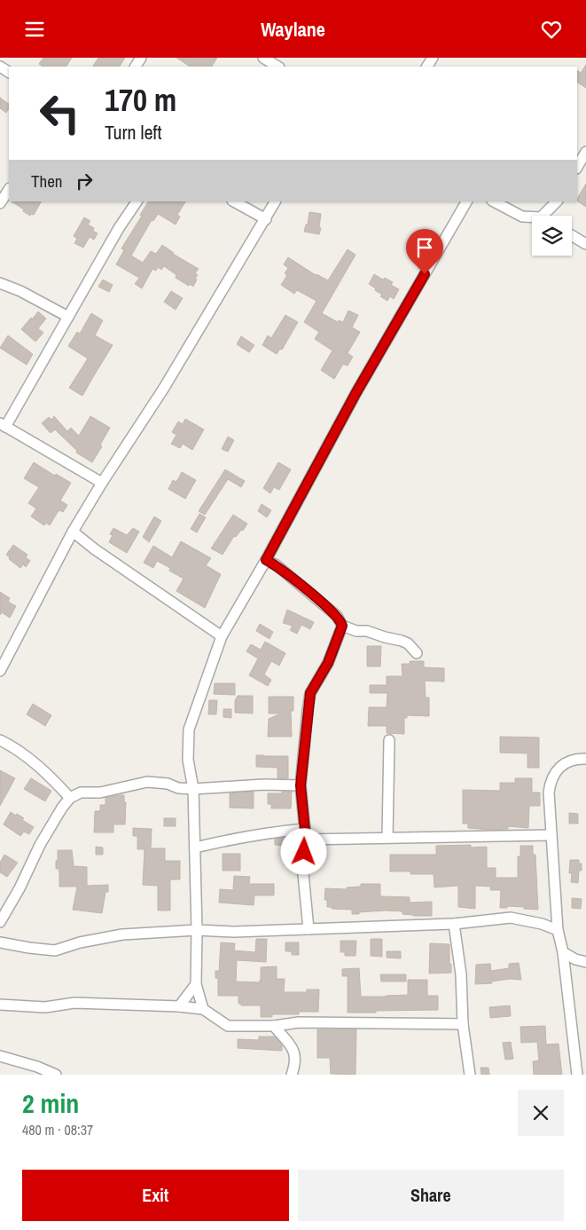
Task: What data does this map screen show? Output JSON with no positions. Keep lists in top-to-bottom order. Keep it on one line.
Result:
{"page":{"header":"Waylane","turn":["170 m","Turn left"],"then":"Then","heading":["2 min","480 m · 08:37"],"buttons":["Exit","Share"]}}
